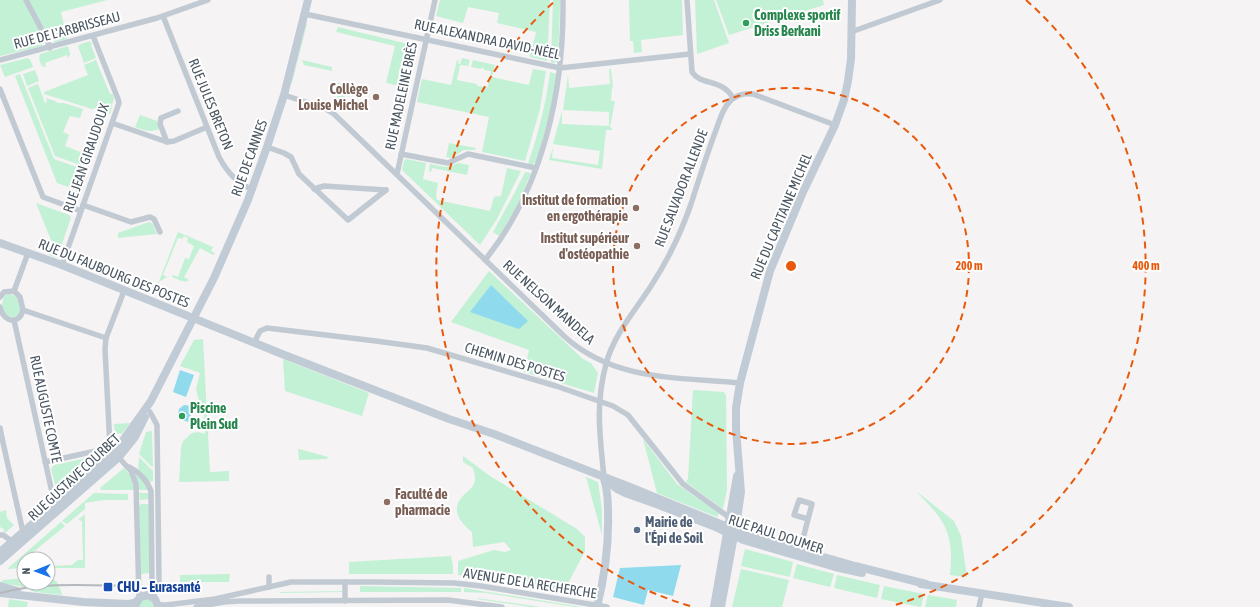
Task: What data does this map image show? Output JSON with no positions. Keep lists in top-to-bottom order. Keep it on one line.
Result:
{"streets":{"main road":["RUE DE CANNES","RUE DU CAPITAINE MICHEL","RUE DU FAUBOURG DES POSTES","RUE GUSTAVE COURBET","RUE PAUL DOUMER"],"street":["RUE DE L'ARBRISSEAU","RUE ALEXANDRA DAVID-NÉEL","RUE MADELEINE BRÈS","RUE JULES BRETON","RUE JEAN GIRAUDOUX","RUE SALVADOR ALLENDE","RUE NELSON MANDELA","CHEMIN DES POSTES","RUE AUGUSTE COMTE","AVENUE DE LA RECHERCHE"]},"crossings":[["RUE DE L'ARBRISSEAU","RUE JULES BRETON"],["RUE DE L'ARBRISSEAU","RUE JEAN GIRAUDOUX"],["RUE ALEXANDRA DAVID-NÉEL","RUE MADELEINE BRÈS"],["RUE ALEXANDRA DAVID-NÉEL","RUE DE CANNES"],["RUE MADELEINE BRÈS","RUE NELSON MANDELA"],["RUE JULES BRETON","RUE DE CANNES"],["RUE JEAN GIRAUDOUX","RUE DU FAUBOURG DES POSTES"],["RUE DE CANNES","RUE DU FAUBOURG DES POSTES"],["RUE DE CANNES","RUE NELSON MANDELA"],["RUE DE CANNES","RUE GUSTAVE COURBET"],["RUE SALVADOR ALLENDE","RUE NELSON MANDELA"],["RUE SALVADOR ALLENDE","CHEMIN DES POSTES"],["RUE SALVADOR ALLENDE","RUE PAUL DOUMER"],["RUE DU CAPITAINE MICHEL","RUE NELSON MANDELA"],["RUE DU CAPITAINE MICHEL","CHEMIN DES POSTES"],["RUE DU CAPITAINE MICHEL","RUE PAUL DOUMER"],["RUE DU FAUBOURG DES POSTES","CHEMIN DES POSTES"],["RUE DU FAUBOURG DES POSTES","RUE GUSTAVE COURBET"],["RUE DU FAUBOURG DES POSTES","RUE PAUL DOUMER"],["CHEMIN DES POSTES","RUE PAUL DOUMER"],["RUE AUGUSTE COMTE","RUE GUSTAVE COURBET"]],"places":{"other":["Complexe sportif Driss Berkani","Collège Louise Michel","Institut de formation en ergothérapie","Institut supérieur d'ostéopathie","Piscine Plein Sud","Faculté de pharmacie","Mairie de l'Épi de Soil"],"transit":["CHU – Eurasanté"]},"north":"left","rings":["200 m","400 m"]}
